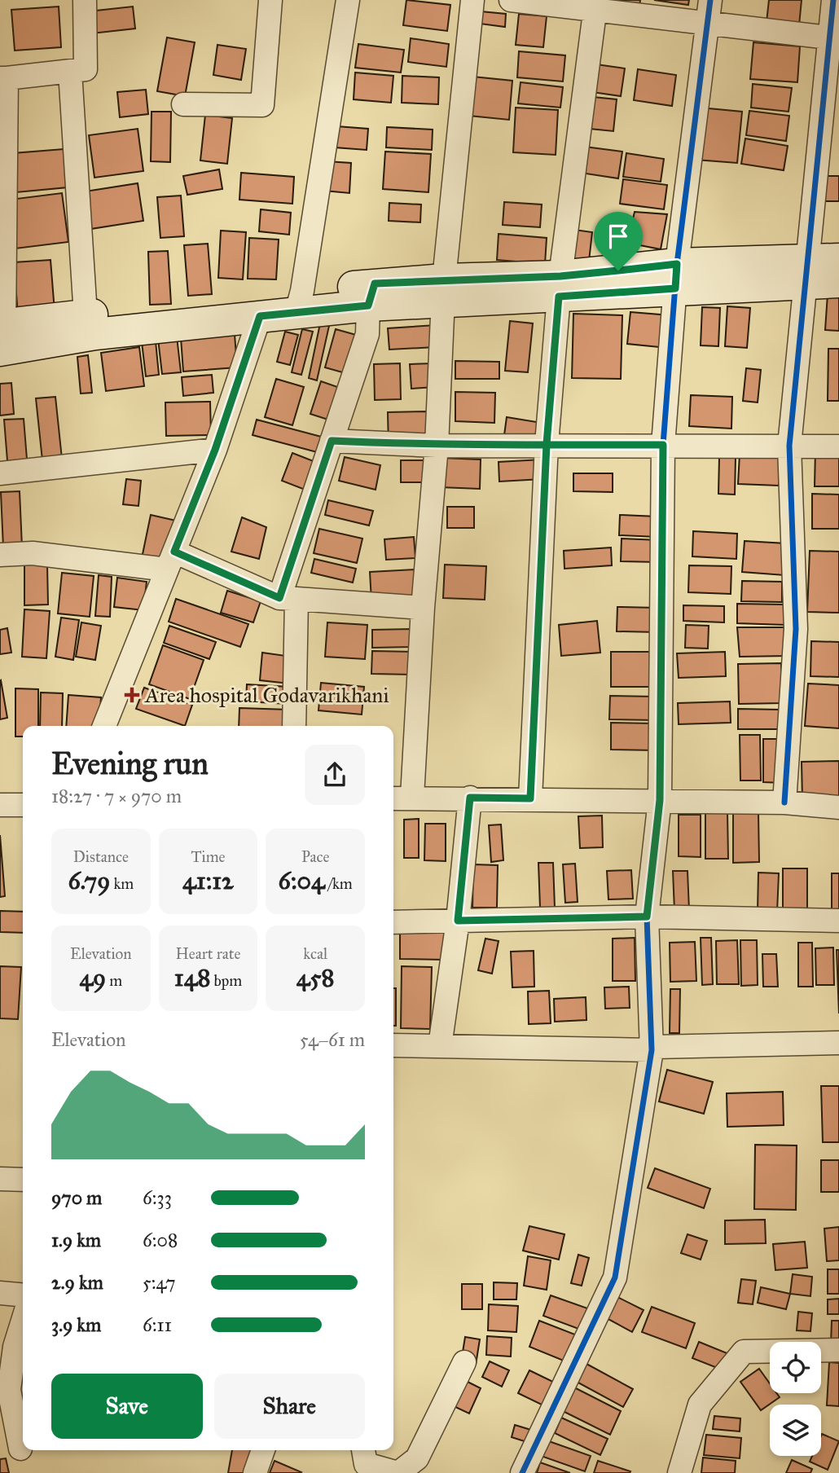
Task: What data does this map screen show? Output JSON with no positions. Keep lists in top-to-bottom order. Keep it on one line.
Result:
{"places":{"health":["Area hospital Godavarikhani"]},"page":{"heading":["Evening run","18:27 · 7 × 970 m"],"stats":[["Distance","6.79 km"],["Time","41:12"],["Pace","6:04 /km"],["Elevation","49 m"],["Heart rate","148 bpm"],["kcal","458"]],"chart":["Elevation","54–61 m"],"list":[{"name":"970 m","note":"6:33"},{"name":"1.9 km","note":"6:08"},{"name":"2.9 km","note":"5:47"},{"name":"3.9 km","note":"6:11"}],"buttons":["Save","Share"]}}
